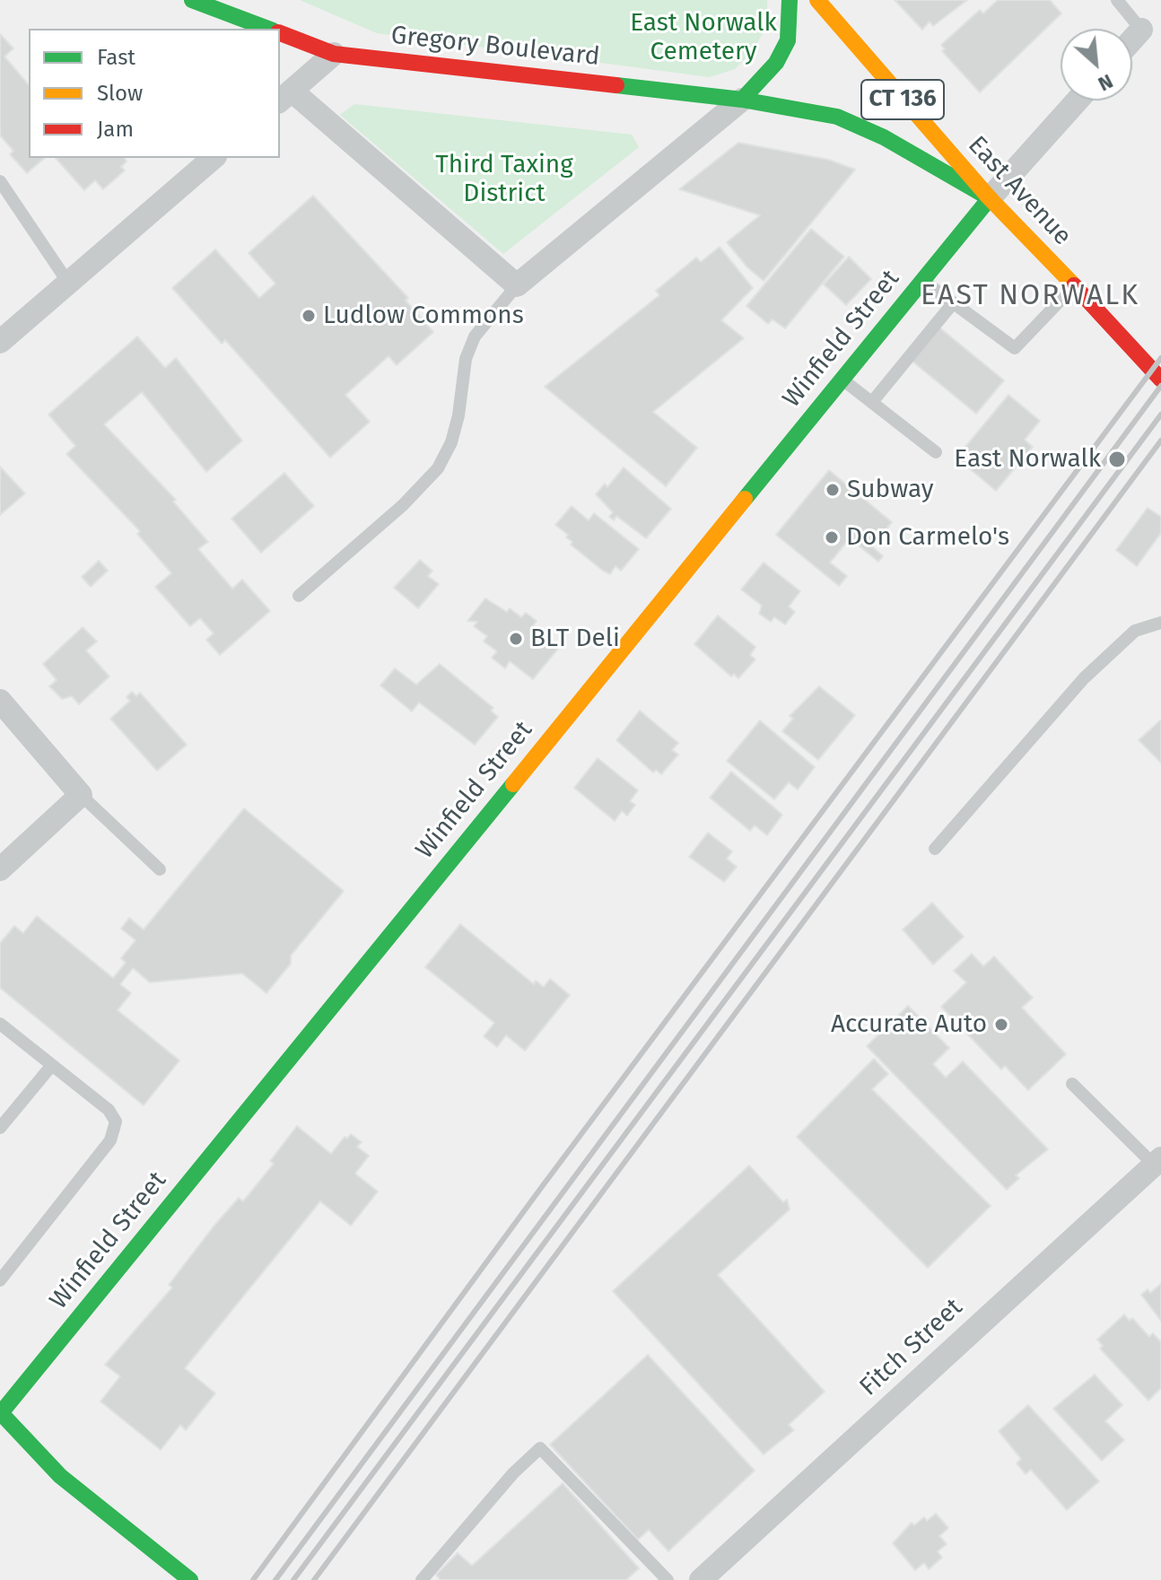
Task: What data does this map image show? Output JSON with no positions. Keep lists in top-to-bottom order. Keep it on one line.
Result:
{"streets":{"main road":["Gregory Boulevard","CT 136","East Avenue","Winfield Street"],"street":["Fitch Street"]},"crossings":[["Gregory Boulevard","East Avenue"],["Gregory Boulevard","Winfield Street"],["East Avenue","Winfield Street"]],"districts":["EAST NORWALK"],"parks":["East Norwalk Cemetery","Third Taxing District"],"places":["Ludlow Commons","East Norwalk","Subway","Don Carmelo's","BLT Deli","Accurate Auto"],"legend":["Fast","Slow","Jam"],"north":"bottom right"}
